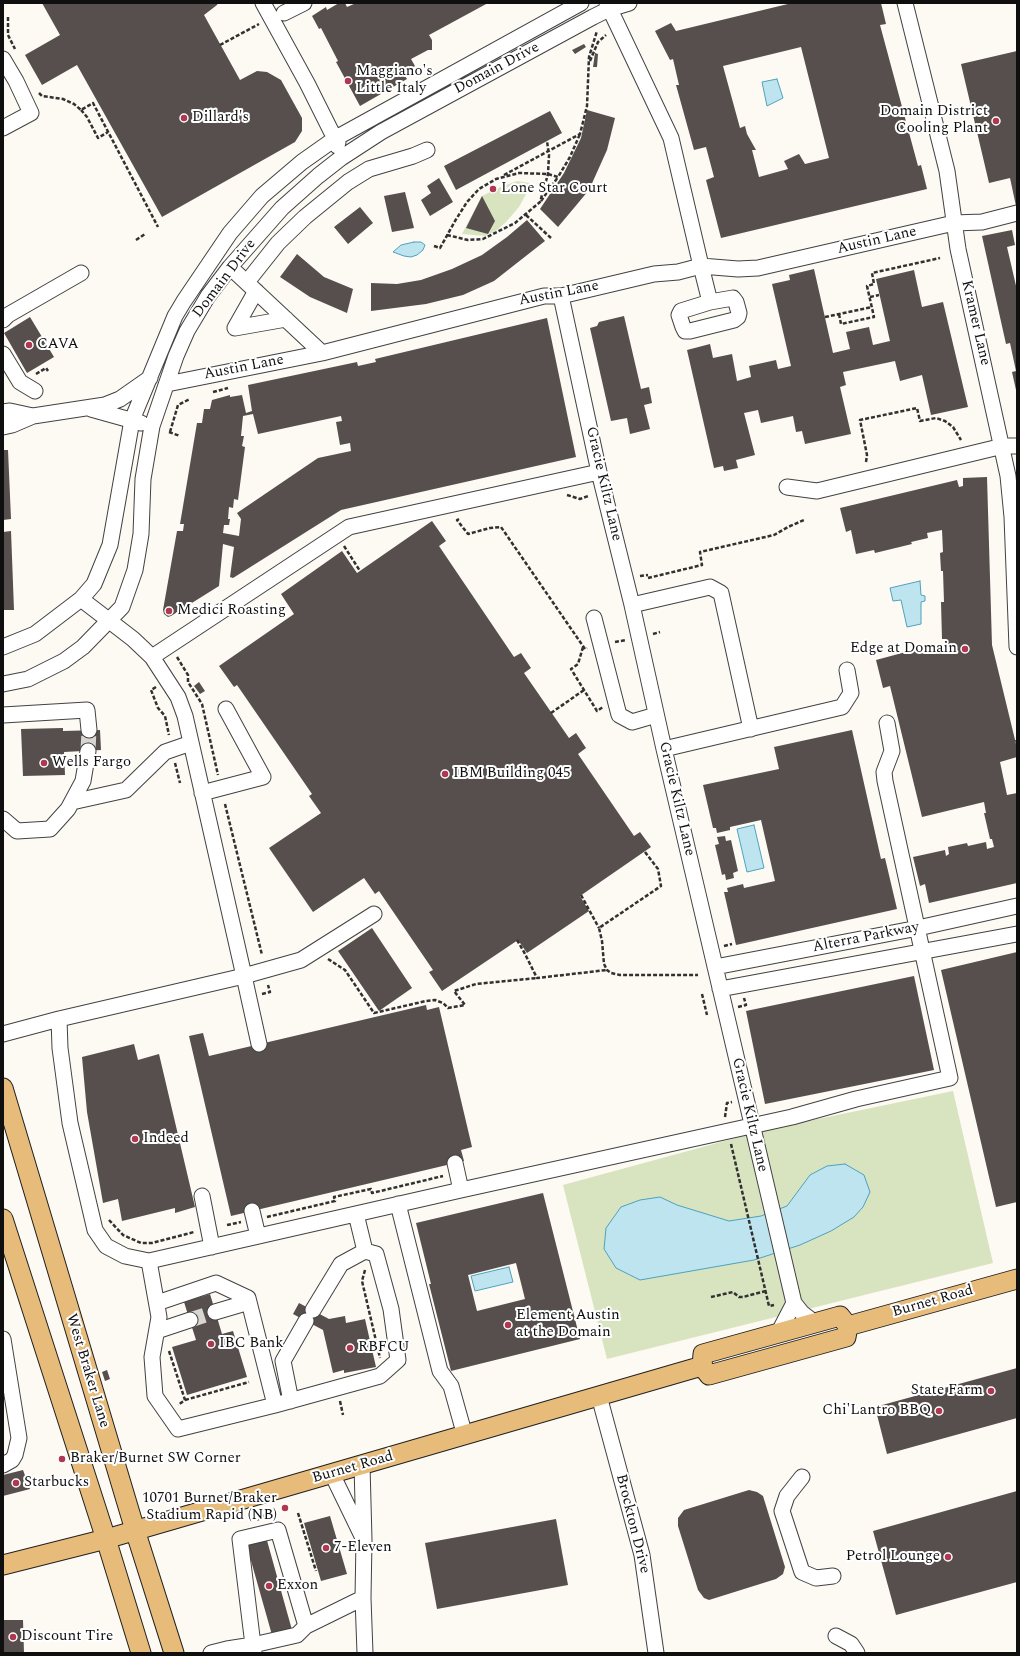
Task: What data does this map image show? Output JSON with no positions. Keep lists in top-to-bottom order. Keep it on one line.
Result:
{"streets":{"main road":["Burnet Road","West Braker Lane"],"street":["Domain Drive","Austin Lane","Kramer Lane","Gracie Kiltz Lane","Alterra Parkway","Brockton Drive"]},"crossings":[["Domain Drive","Austin Lane"],["Austin Lane","Kramer Lane"],["Austin Lane","Gracie Kiltz Lane"],["Gracie Kiltz Lane","Alterra Parkway"],["Burnet Road","West Braker Lane"],["Burnet Road","Brockton Drive"]],"places":["Maggiano's Little Italy","Dillard's","Domain District Cooling Plant","Lone Star Court","CAVA","Medici Roasting","Edge at Domain","Wells Fargo","IBM Building 045","Indeed","Element Austin at the Domain","IBC Bank","RBFCU","State Farm","Chi'Lantro BBQ","Braker/Burnet SW Corner","Starbucks","10701 Burnet/Braker Stadium Rapid (NB)","7-Eleven","Petrol Lounge","Exxon","Discount Tire"]}
